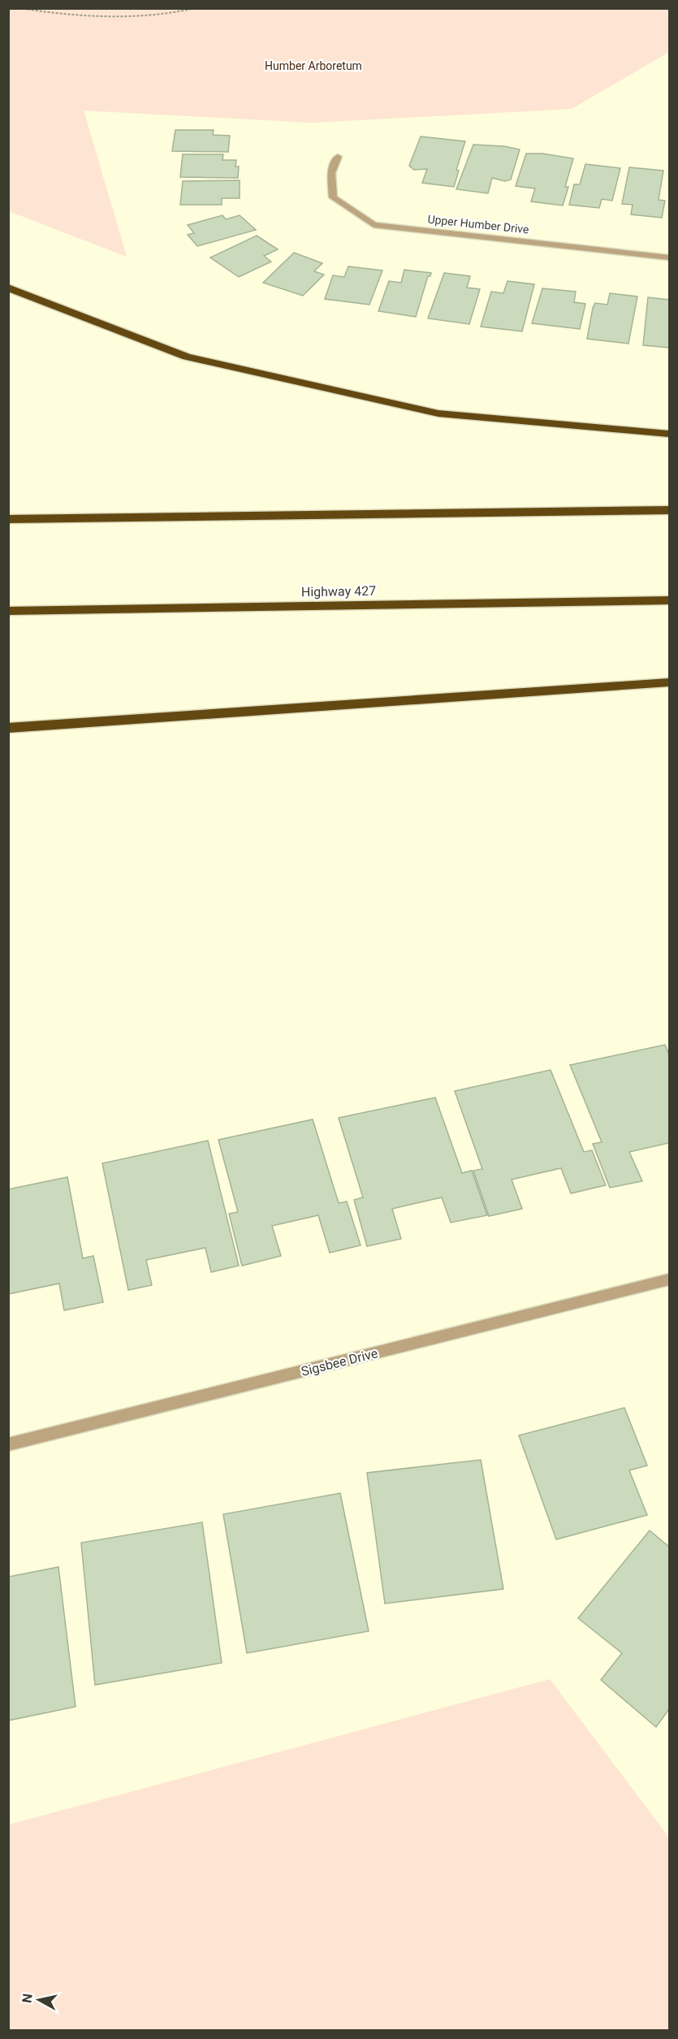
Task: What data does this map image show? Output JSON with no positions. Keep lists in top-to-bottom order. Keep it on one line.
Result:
{"streets":{"highway":["Highway 427"],"street":["Upper Humber Drive","Sigsbee Drive"]},"parks":["Humber Arboretum"],"north":"left"}
